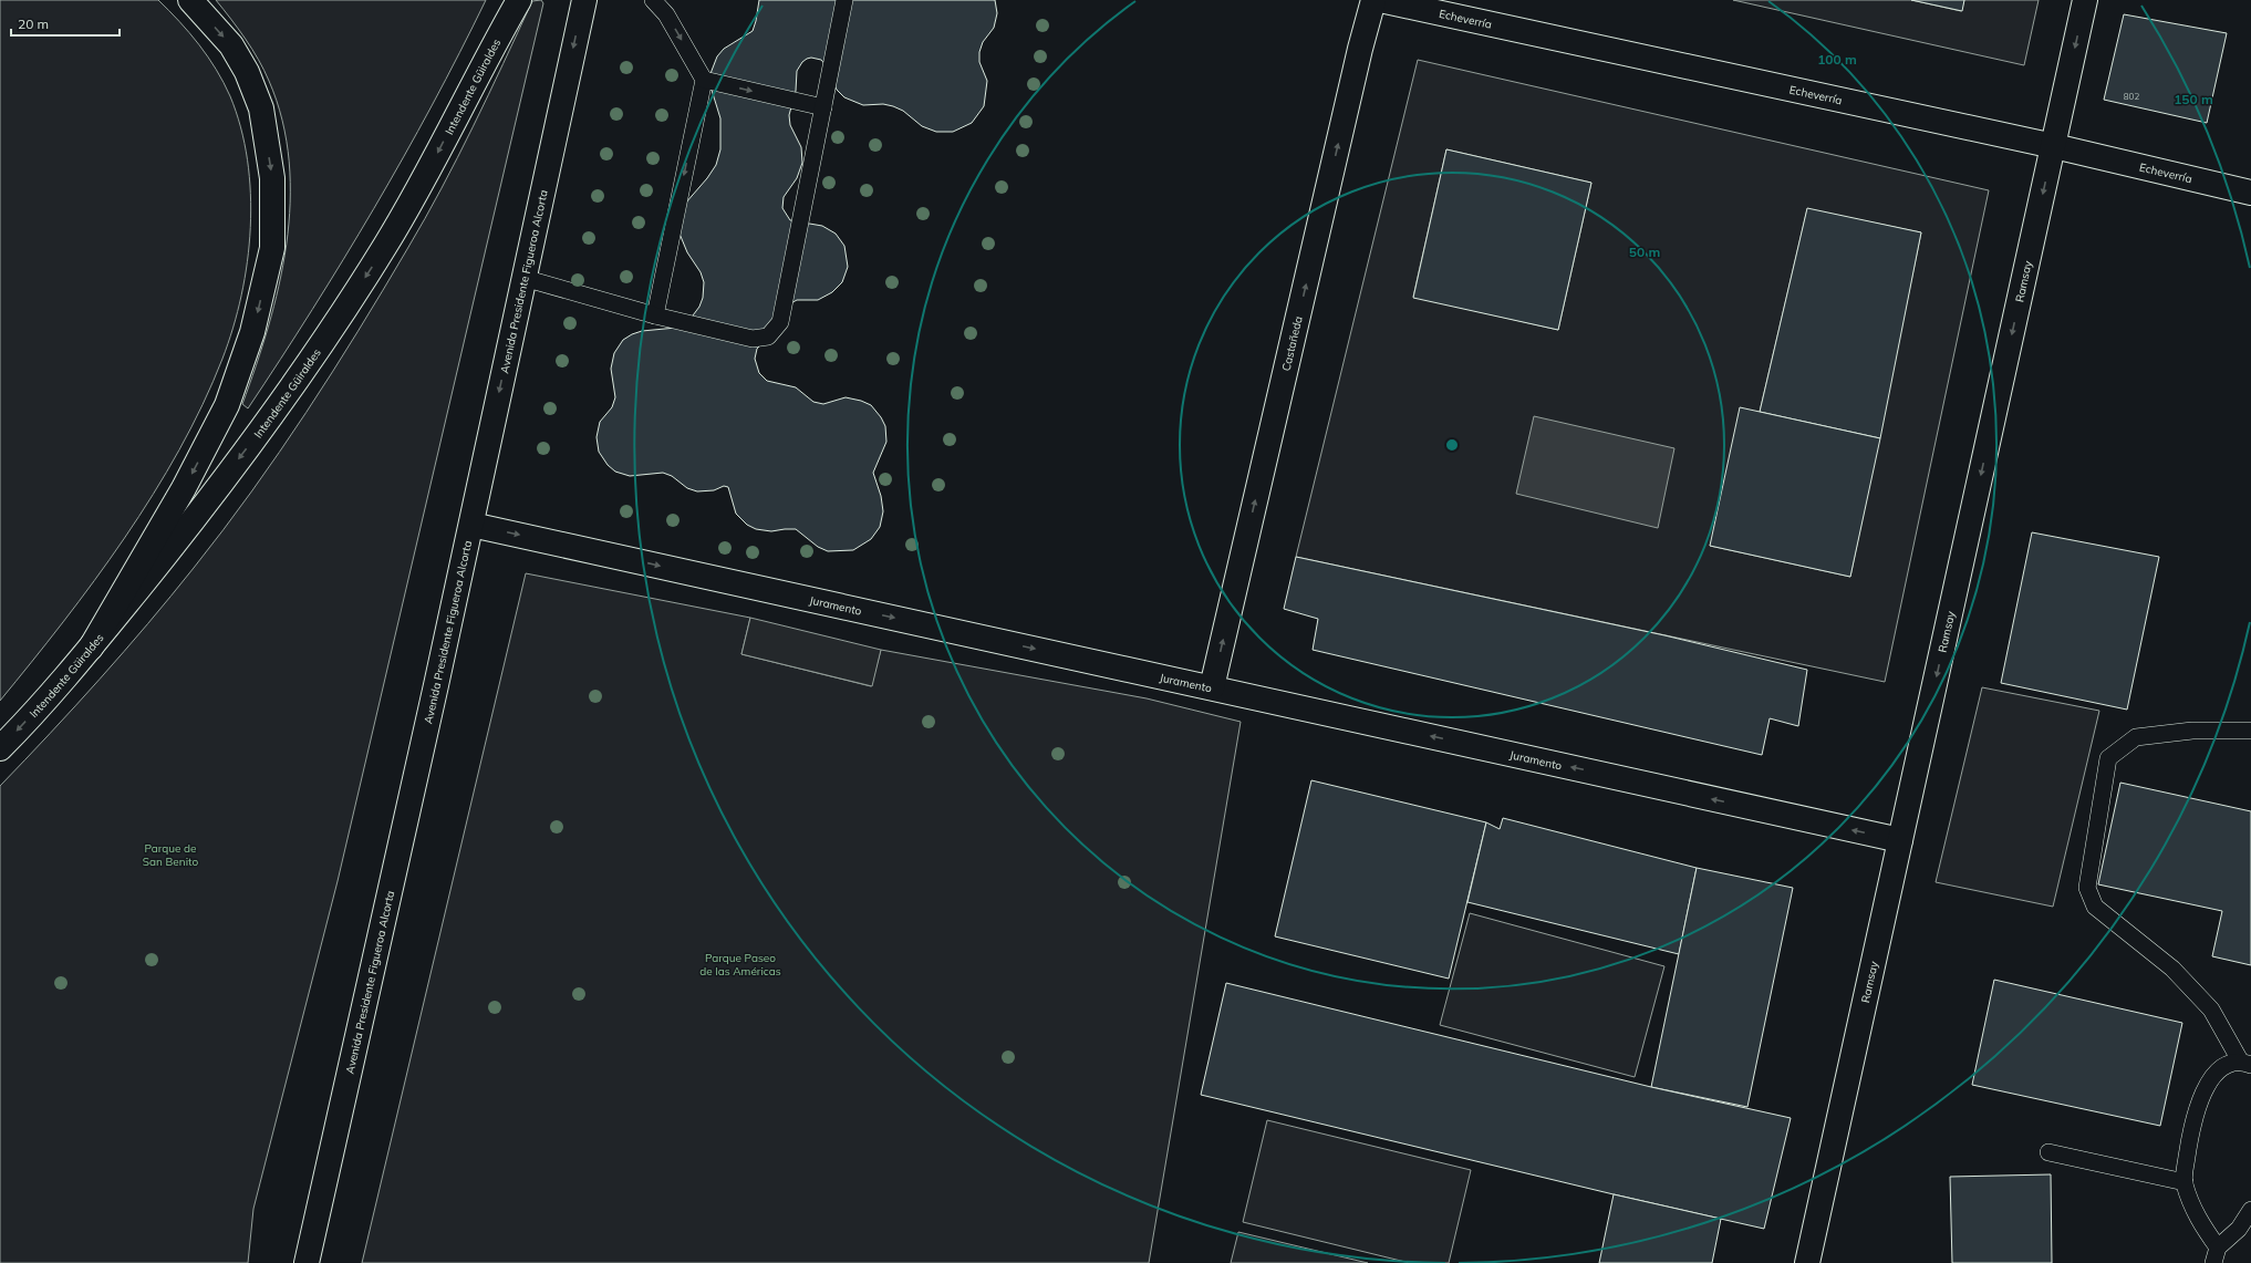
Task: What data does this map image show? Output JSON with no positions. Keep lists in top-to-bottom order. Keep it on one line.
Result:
{"streets":{"main road":["Echeverría","Intendente Güiraldes","Avenida Presidente Figueroa Alcorta","Ramsay","Castañeda","Juramento"]},"crossings":[["Echeverría","Ramsay"],["Avenida Presidente Figueroa Alcorta","Juramento"],["Ramsay","Juramento"],["Castañeda","Juramento"]],"one_way":["Intendente Güiraldes","Avenida Presidente Figueroa Alcorta","Ramsay","Castañeda"],"parks":["Parque de San Benito","Parque Paseo de las Américas"],"house_numbers":["802"],"scale_bar":"20 m","rings":["100 m","150 m","50 m"]}
